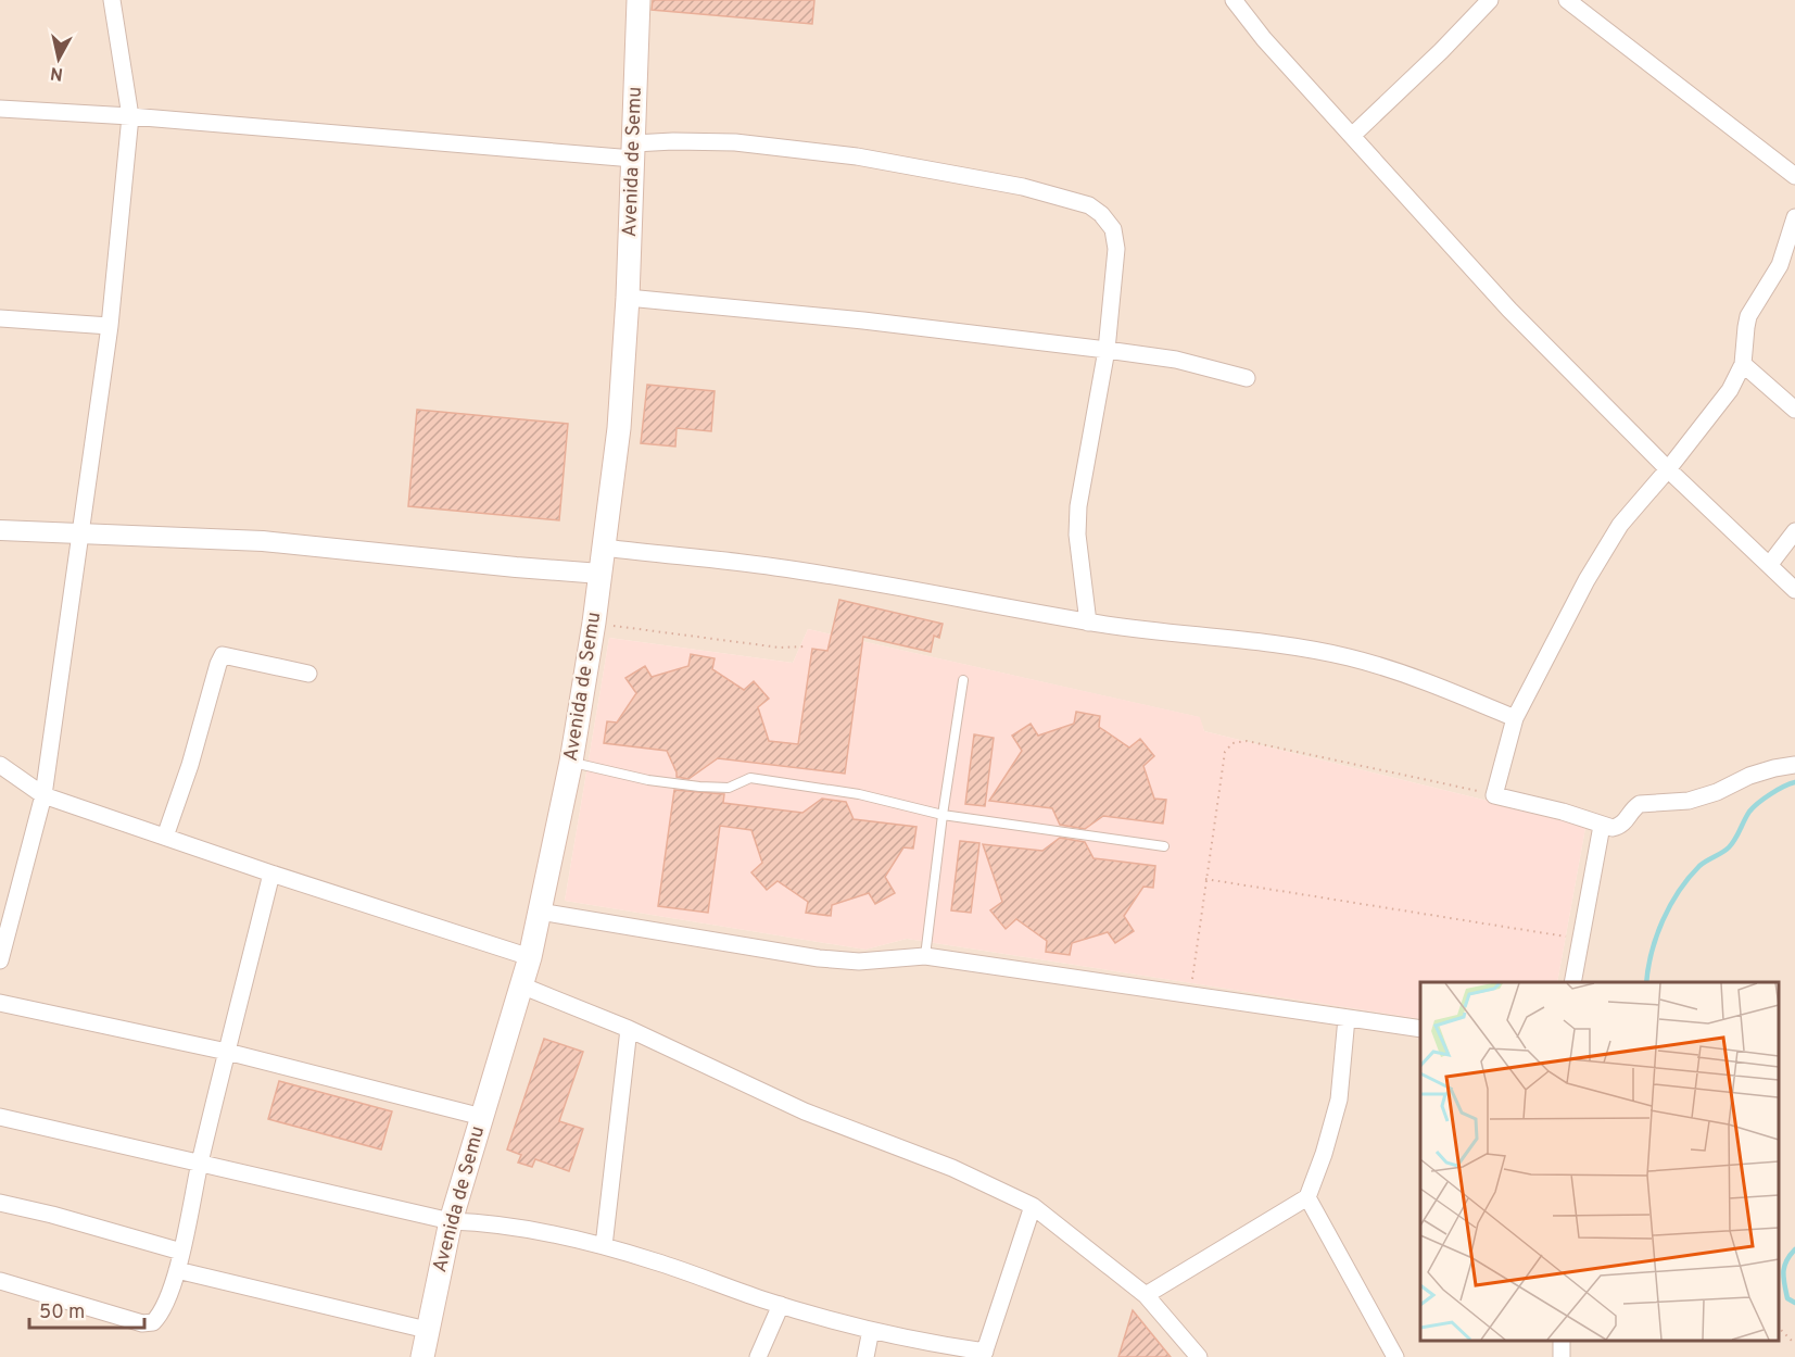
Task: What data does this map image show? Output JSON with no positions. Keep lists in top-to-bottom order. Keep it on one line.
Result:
{"streets":{"main road":["Avenida de Semu"]},"scale_bar":"50 m","north":"bottom"}
